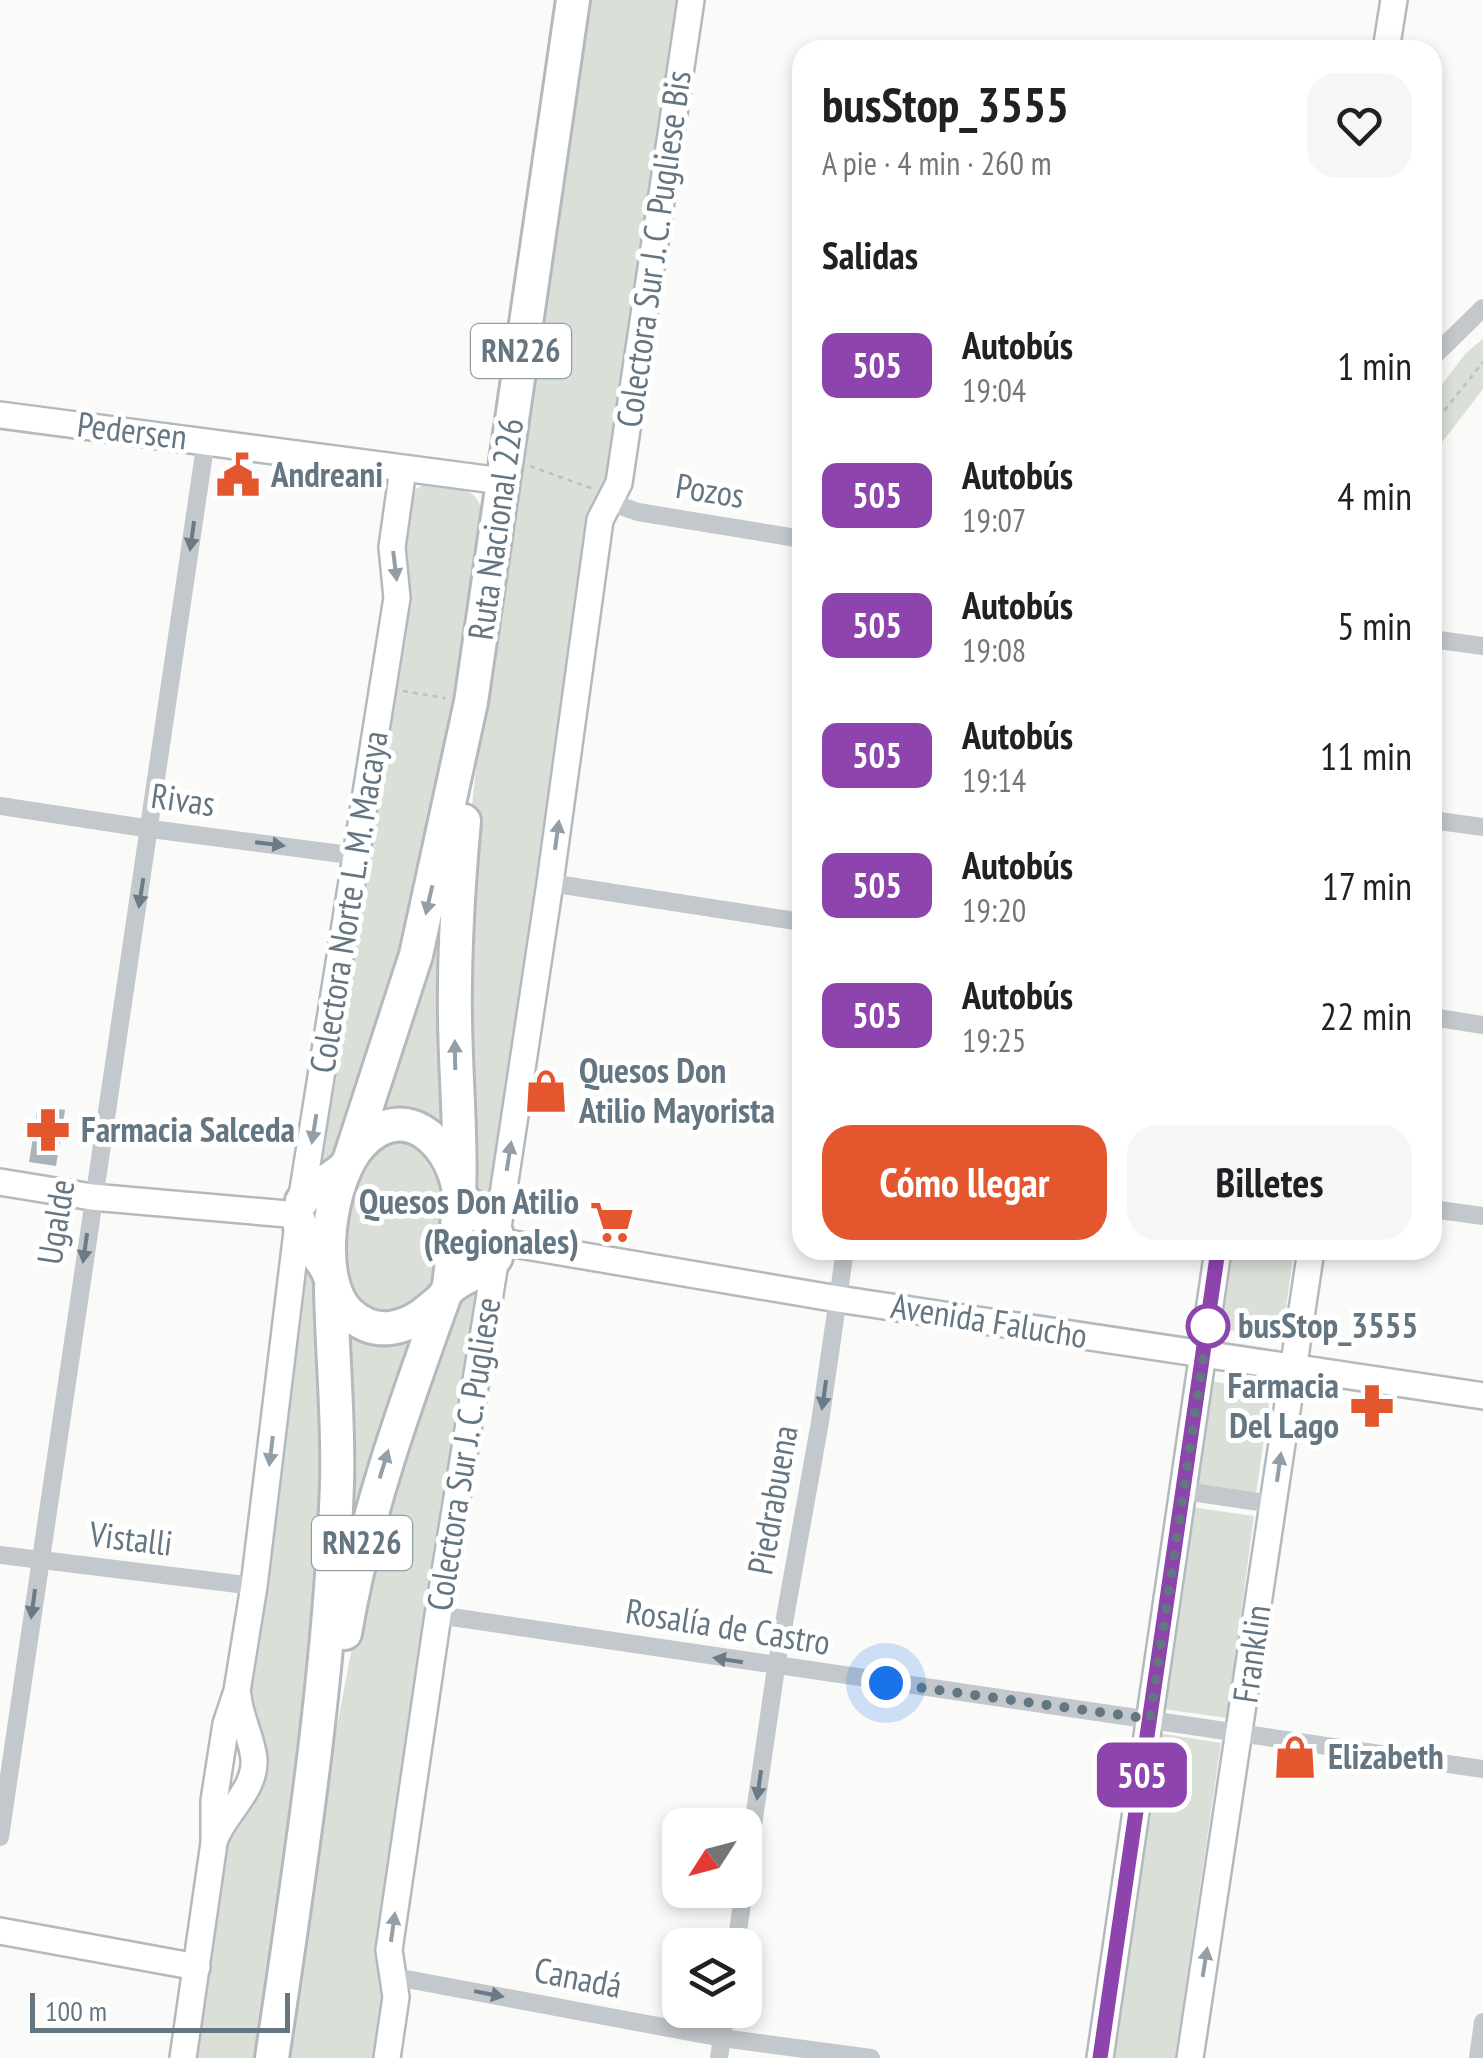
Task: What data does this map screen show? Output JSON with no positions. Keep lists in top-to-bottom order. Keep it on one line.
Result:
{"streets":{"highway":["RN226","Ruta Nacional 226"],"main road":["Colectora Sur J. C. Pugliese Bis","Pedersen","Colectora Norte L. M. Macaya","Avenida Falucho","Colectora Sur J. C. Pugliese","Franklin"],"street":["Pozos","Rivas","Ugalde","Piedrabuena","Vistalli","Rosalía de Castro","Canadá"]},"crossings":[["Colectora Sur J. C. Pugliese Bis","Pozos"],["Colectora Sur J. C. Pugliese Bis","Colectora Sur J. C. Pugliese"],["Pedersen","Ruta Nacional 226"],["Pedersen","Colectora Norte L. M. Macaya"],["Pedersen","Ugalde"],["Pozos","Colectora Sur J. C. Pugliese"],["Rivas","Colectora Norte L. M. Macaya"],["Rivas","Ugalde"],["Colectora Norte L. M. Macaya","Vistalli"],["Ugalde","Vistalli"],["Avenida Falucho","Colectora Sur J. C. Pugliese"],["Avenida Falucho","Piedrabuena"],["Avenida Falucho","Franklin"],["Colectora Sur J. C. Pugliese","Rosalía de Castro"],["Colectora Sur J. C. Pugliese","Canadá"],["Piedrabuena","Rosalía de Castro"],["Rosalía de Castro","Franklin"]],"one_way":["Rivas","Colectora Norte L. M. Macaya","Ugalde","Colectora Sur J. C. Pugliese","Piedrabuena","Canadá"],"places":{"public building":["Andreani"],"shop":["Quesos Don Atilio Mayorista","Elizabeth"],"pharmacy":["Farmacia Salceda","Farmacia Del Lago"],"supermarket":["Quesos Don Atilio (Regionales)"],"other":["busStop_3555"]},"lines":["bus line 505"],"scale_bar":"100 m","north":"bottom left","page":{"on_map":"505","heading":[["busStop_3555","A pie · 4 min · 260 m"],"Salidas"],"list":[{"mark":"505","name":"Autobús","note":"19:04","value":"1 min"},{"mark":"505","name":"Autobús","note":"19:07","value":"4 min"},{"mark":"505","name":"Autobús","note":"19:08","value":"5 min"},{"mark":"505","name":"Autobús","note":"19:14","value":"11 min"},{"mark":"505","name":"Autobús","note":"19:20","value":"17 min"},{"mark":"505","name":"Autobús","note":"19:25","value":"22 min"}],"buttons":["Cómo llegar","Billetes"],"scale":"100 m"}}
